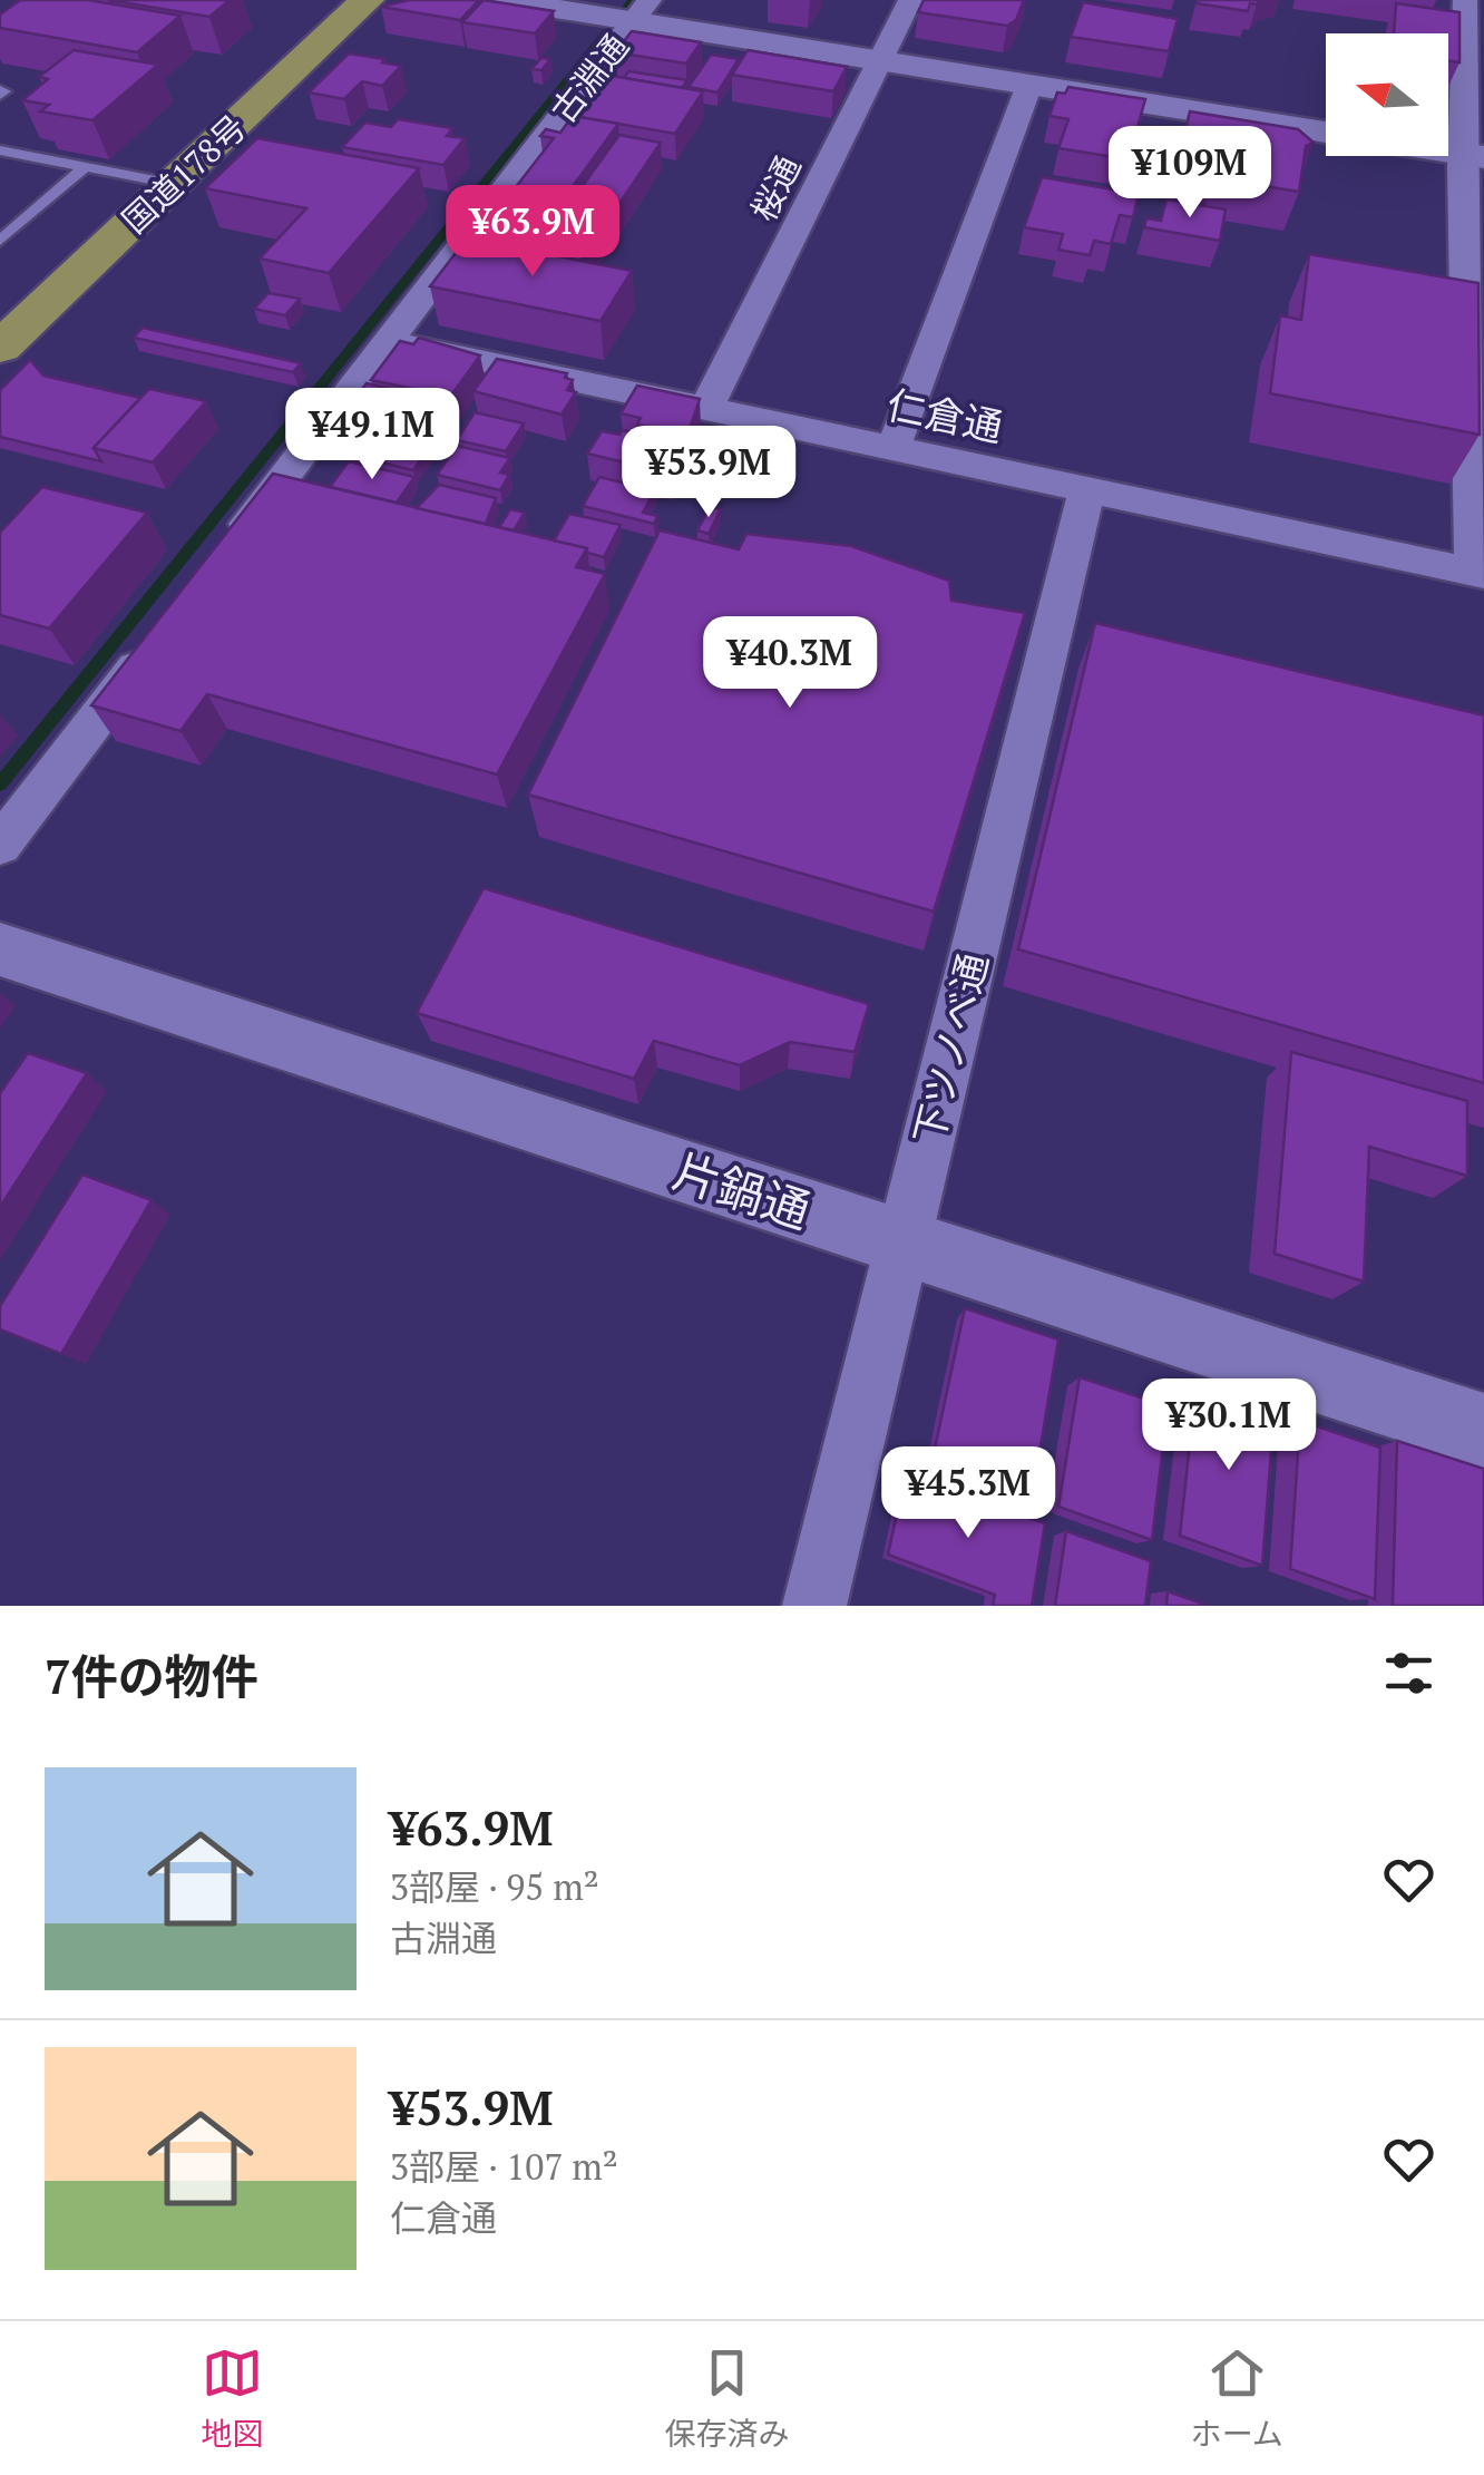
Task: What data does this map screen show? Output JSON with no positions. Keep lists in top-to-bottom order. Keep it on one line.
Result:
{"streets":{"highway":["国道178号"],"street":["古淵通","桜通","仁倉通","下ツノベ通","片鍋通"]},"crossings":[["古淵通","仁倉通"],["桜通","仁倉通"],["仁倉通","下ツノベ通"],["下ツノベ通","片鍋通"]],"north":"left","page":{"price":["¥109M","¥63.9M","¥49.1M","¥53.9M","¥40.3M","¥30.1M","¥45.3M"],"heading":"7件の物件","list":[{"name":"¥63.9M","note":"3部屋 · 95 m² · 古淵通"},{"name":"¥53.9M","note":"3部屋 · 107 m² · 仁倉通"}],"tabs":["地図","保存済み","ホーム"]}}
